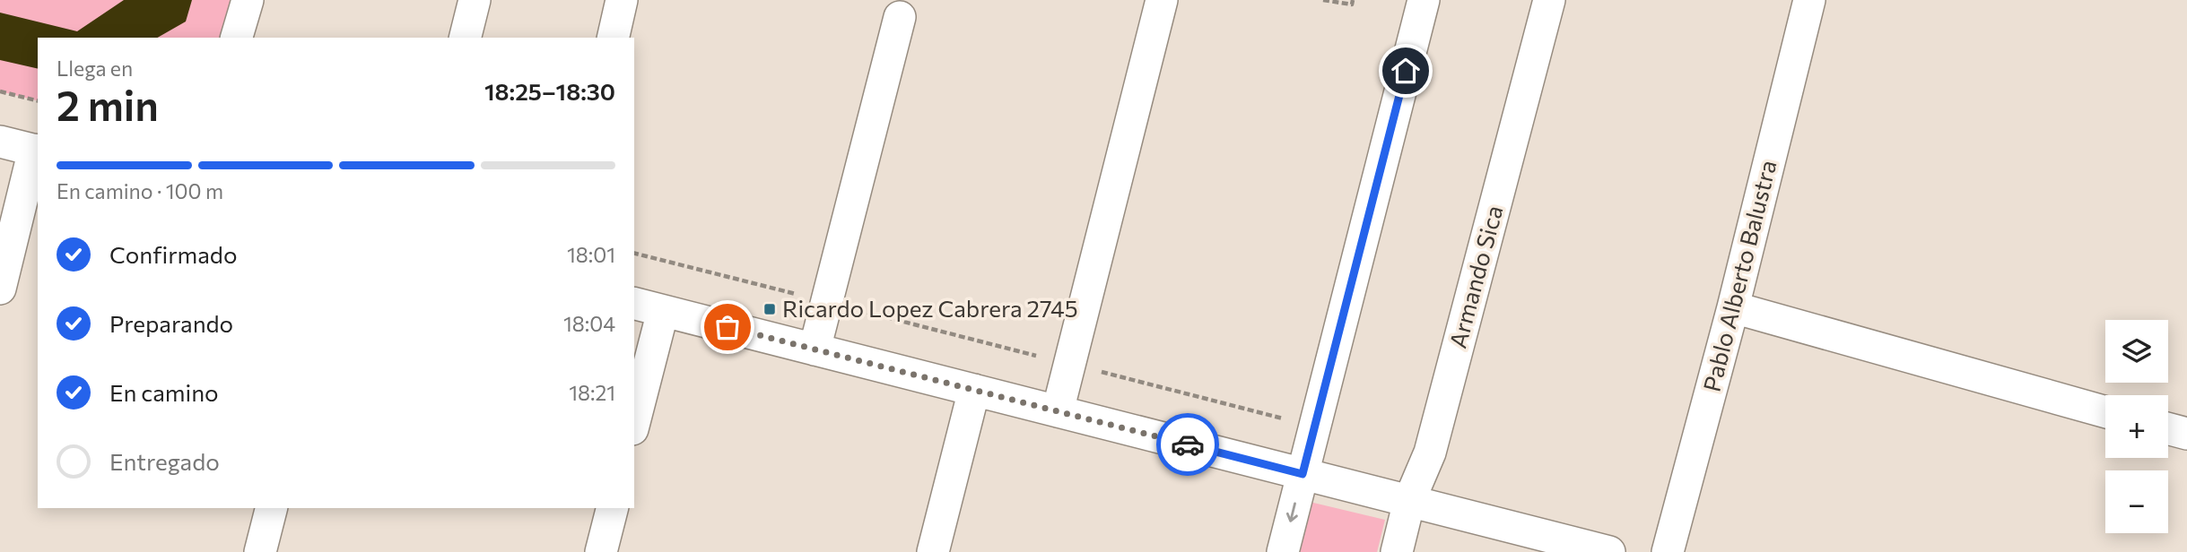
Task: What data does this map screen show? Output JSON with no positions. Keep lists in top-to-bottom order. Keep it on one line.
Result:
{"streets":{"street":["Pablo Alberto Balustra","Armando Sica"]},"places":{"transit":["Ricardo Lopez Cabrera 2745"]},"page":{"heading":["2 min","Llega en","18:25–18:30"],"bar":"En camino · 100 m","list":[["Confirmado","18:01"],["Preparando","18:04"],["En camino","18:21"],"Entregado"],"map_buttons":["+","−"]}}
